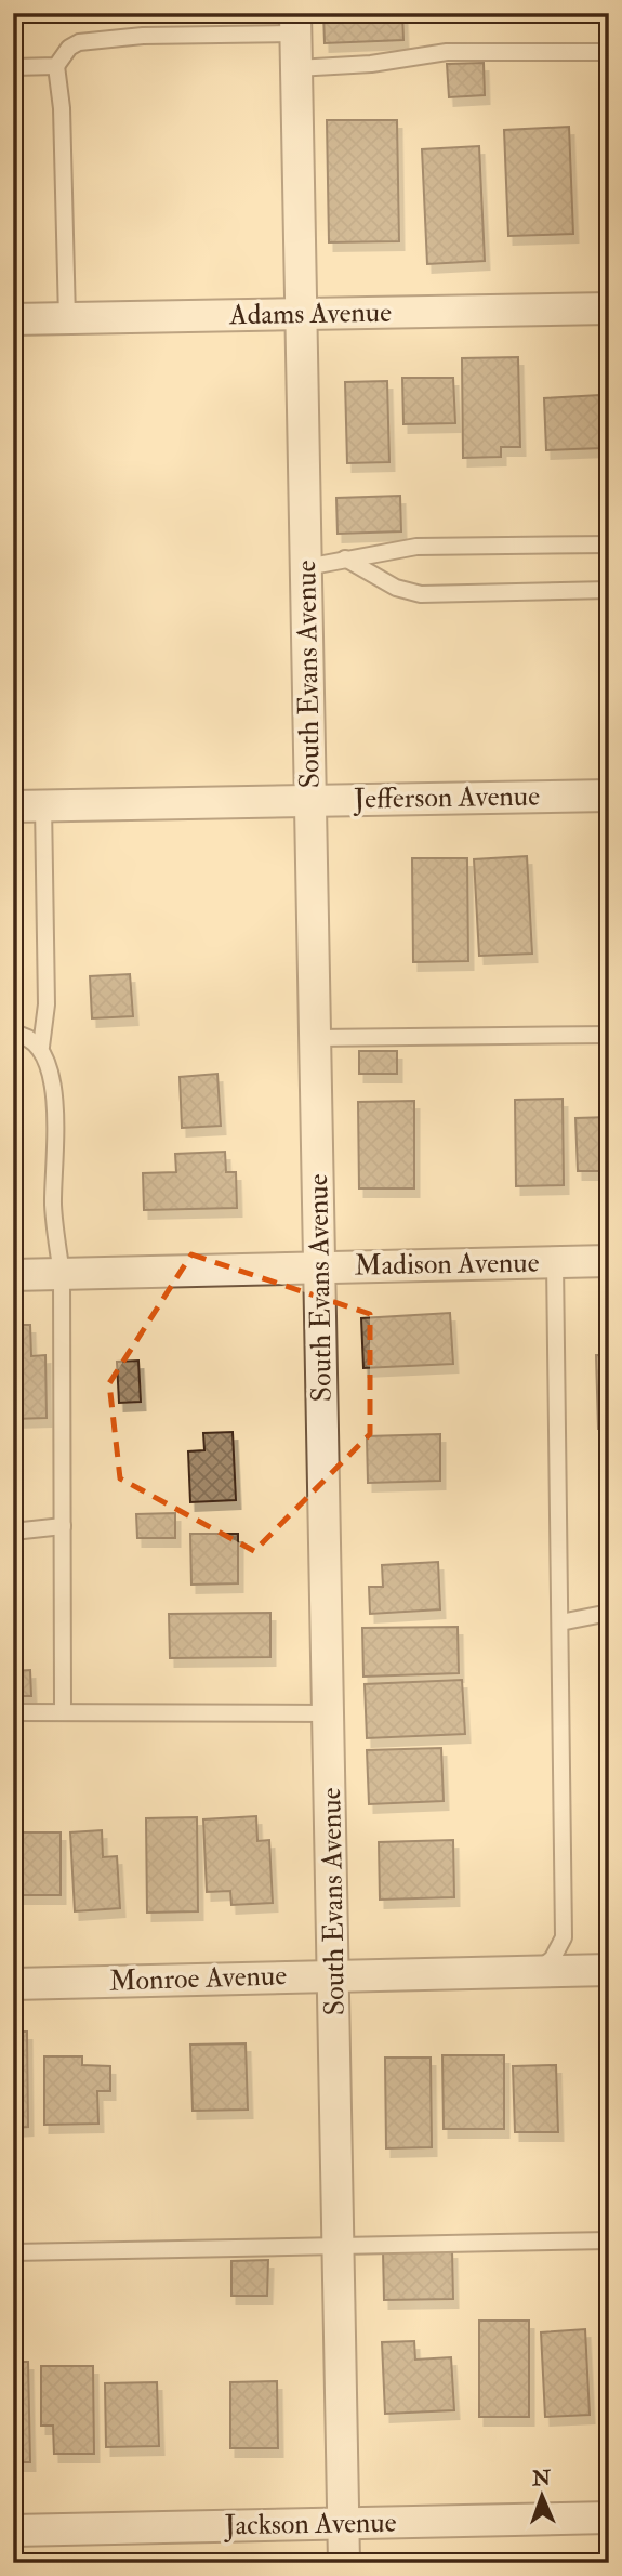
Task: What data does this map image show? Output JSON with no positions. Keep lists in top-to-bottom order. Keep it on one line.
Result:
{"streets":{"street":["Adams Avenue","South Evans Avenue","Jefferson Avenue","Madison Avenue","Monroe Avenue","Jackson Avenue"]},"crossings":[["Adams Avenue","South Evans Avenue"],["South Evans Avenue","Jefferson Avenue"],["South Evans Avenue","Madison Avenue"],["South Evans Avenue","Monroe Avenue"],["South Evans Avenue","Jackson Avenue"]],"north":"top"}
